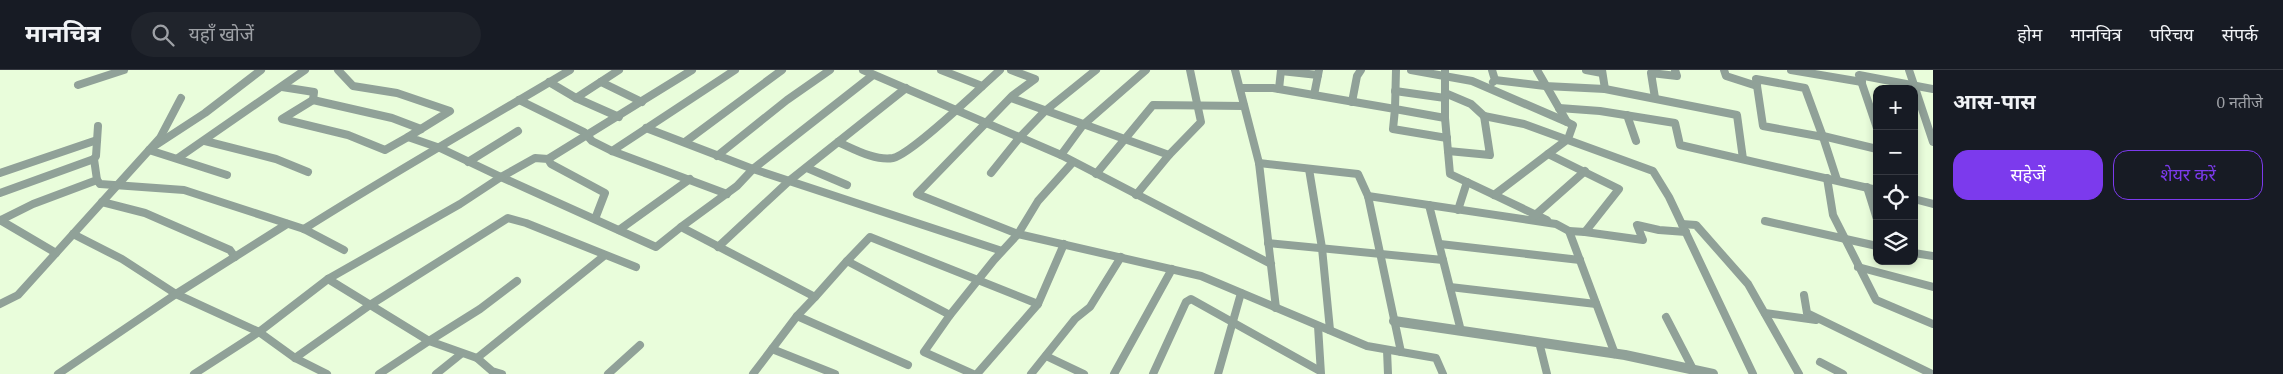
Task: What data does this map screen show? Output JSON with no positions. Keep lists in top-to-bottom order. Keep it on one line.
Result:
{"page":{"header":"मानचित्र","search":"यहाँ खोजें","nav":["होम","मानचित्र","परिचय","संपर्क"],"heading":["आस-पास","0 नतीजे"],"map_buttons":["+","−"],"buttons":["सहेजें","शेयर करें"]}}
